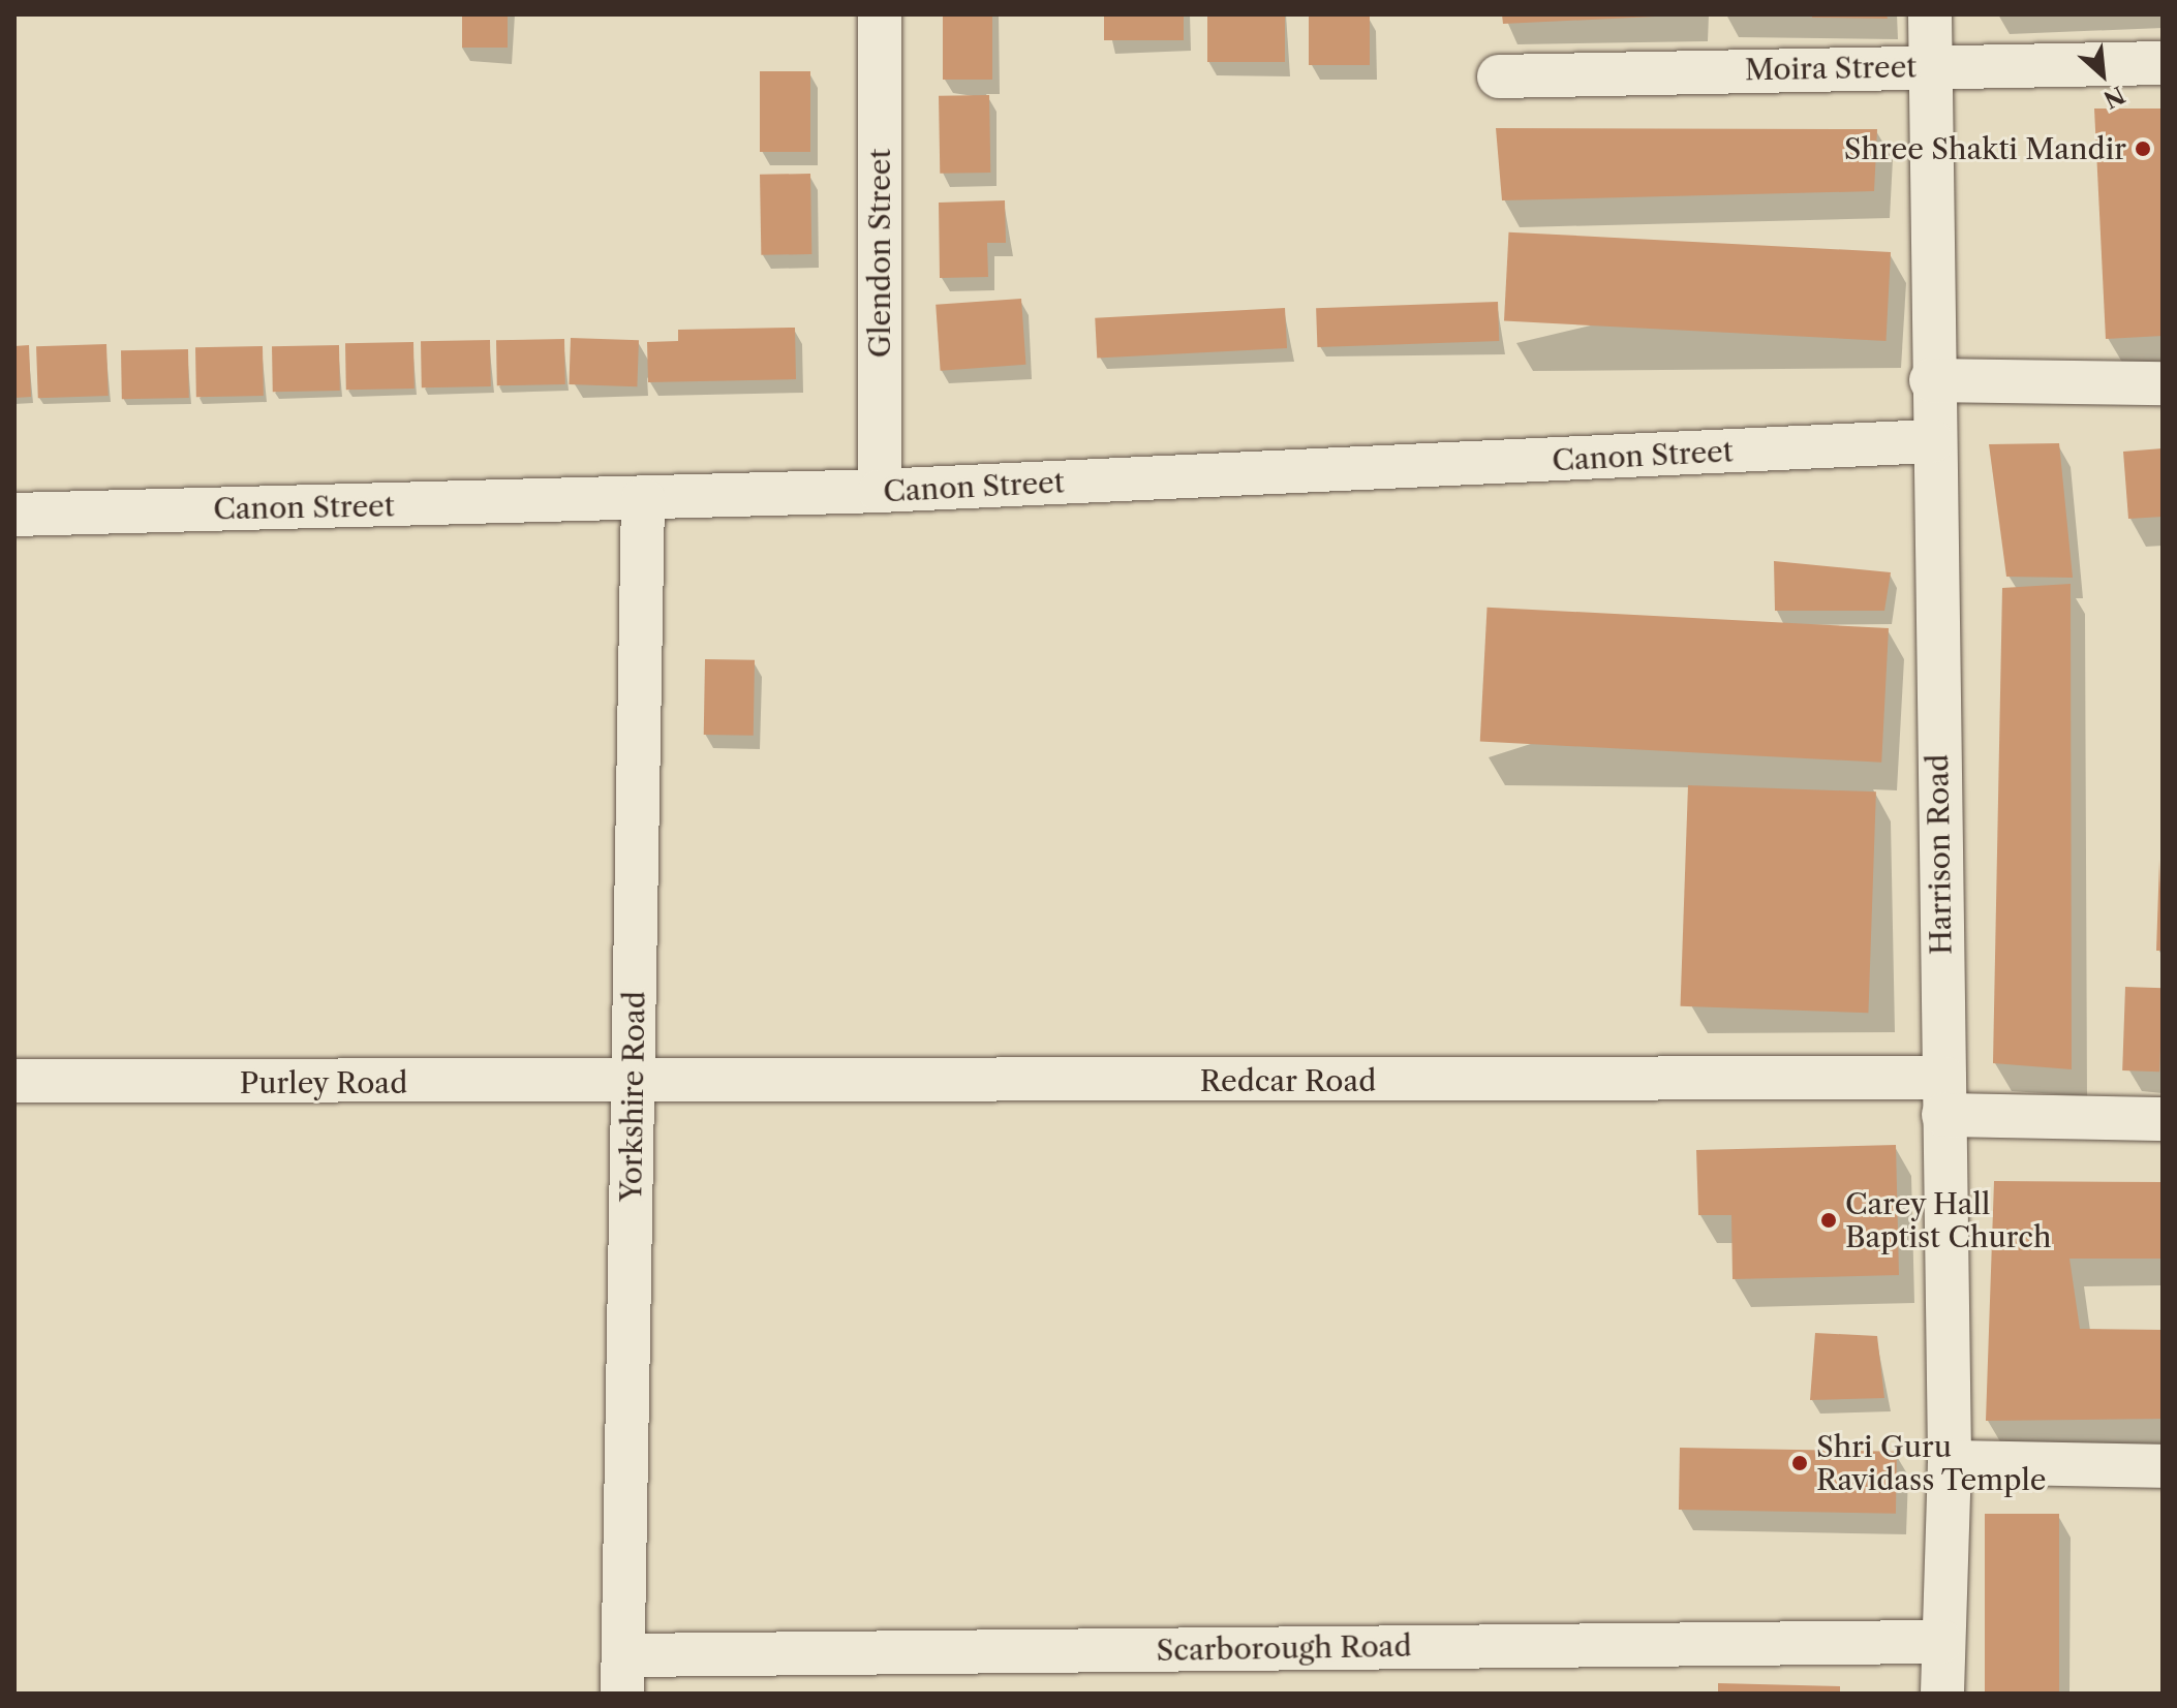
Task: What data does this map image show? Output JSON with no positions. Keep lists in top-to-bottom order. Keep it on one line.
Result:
{"streets":{"street":["Moira Street","Glendon Street","Canon Street","Harrison Road","Redcar Road","Purley Road","Yorkshire Road","Scarborough Road"]},"crossings":[["Moira Street","Harrison Road"],["Glendon Street","Canon Street"],["Canon Street","Harrison Road"],["Canon Street","Yorkshire Road"],["Harrison Road","Redcar Road"],["Harrison Road","Scarborough Road"],["Redcar Road","Purley Road"],["Redcar Road","Yorkshire Road"],["Purley Road","Yorkshire Road"],["Yorkshire Road","Scarborough Road"]],"places":["Shree Shakti Mandir","Carey Hall Baptist Church","Shri Guru Ravidass Temple"],"north":"bottom right"}
